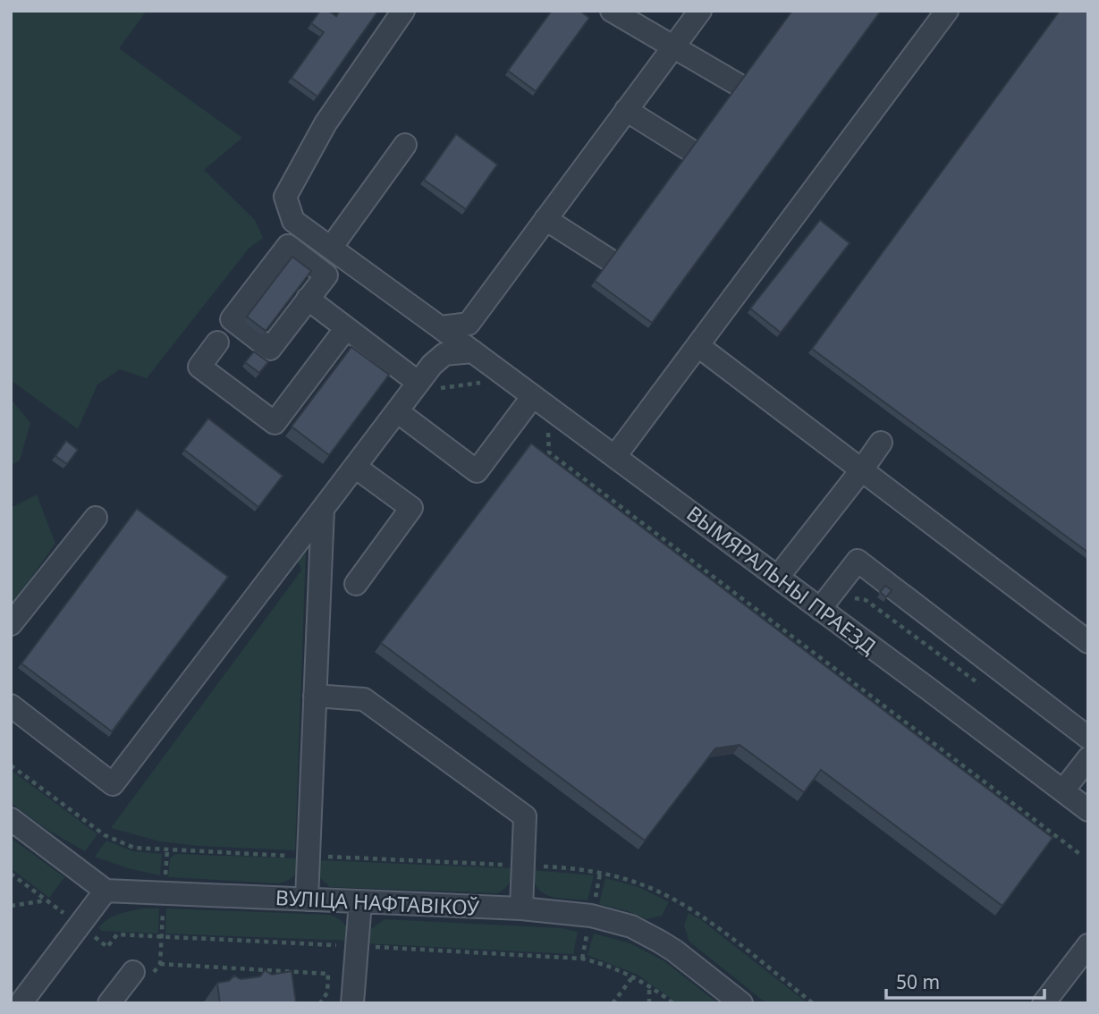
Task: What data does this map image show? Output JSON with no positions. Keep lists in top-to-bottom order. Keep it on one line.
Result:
{"streets":{"street":["ВЫМЯРАЛЬНЫ ПРАЕЗД","ВУЛІЦА НАФТАВІКОЎ"]},"scale_bar":"50 m"}
